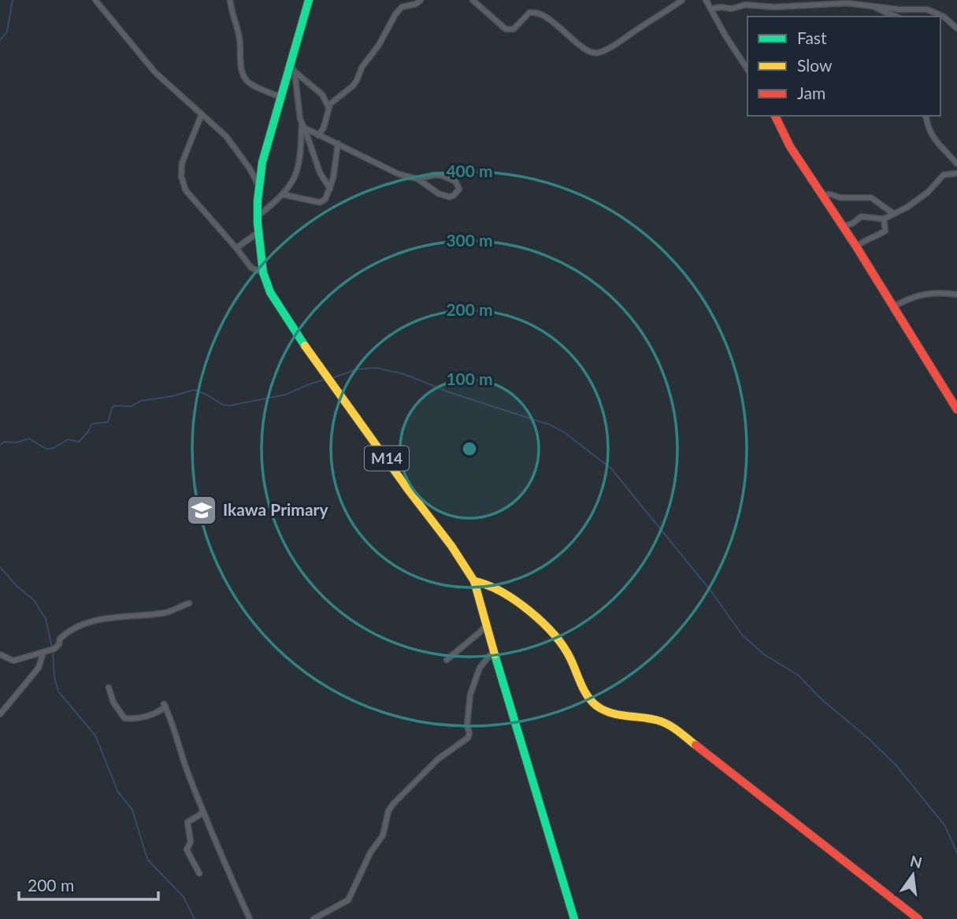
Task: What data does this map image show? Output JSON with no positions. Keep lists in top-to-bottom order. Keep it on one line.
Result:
{"streets":{"main road":["M14"]},"places":{"school or university":["Ikawa Primary"]},"legend":["Fast","Slow","Jam"],"scale_bar":"200 m","north":"top","rings":["400 m","300 m","200 m","100 m"]}
